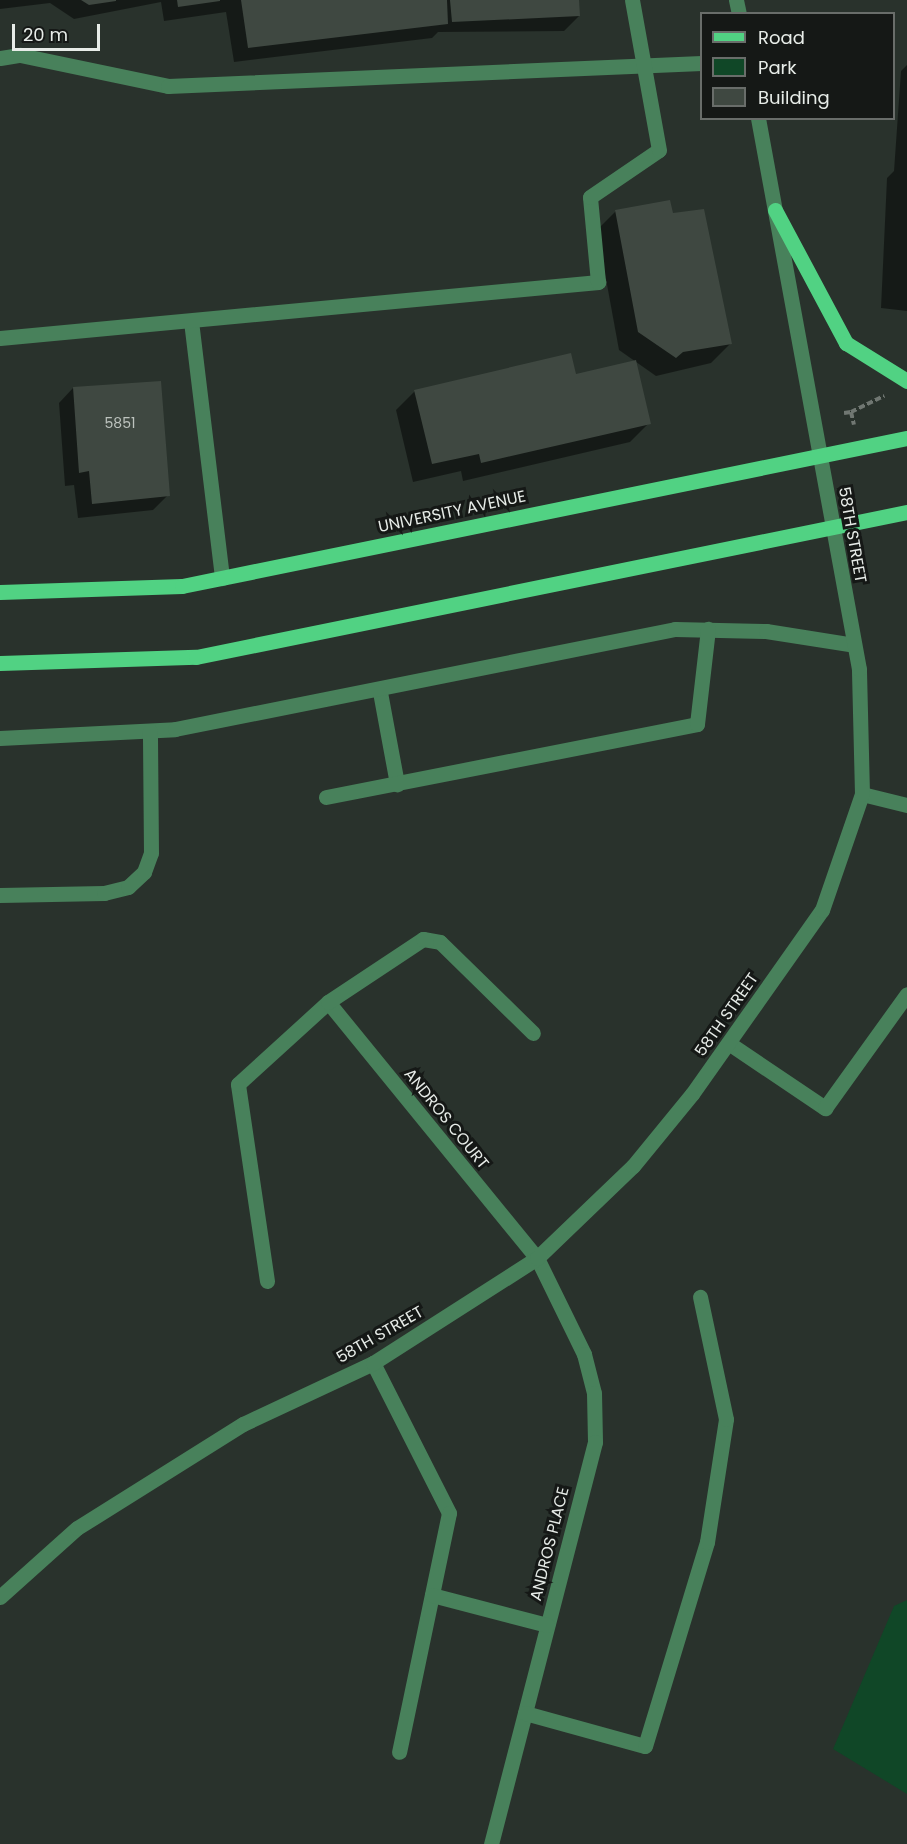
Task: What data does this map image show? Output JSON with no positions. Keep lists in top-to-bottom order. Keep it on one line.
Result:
{"streets":{"main road":["UNIVERSITY AVENUE"],"street":["58TH STREET","ANDROS COURT","ANDROS PLACE"]},"crossings":[["UNIVERSITY AVENUE","58TH STREET"],["58TH STREET","ANDROS COURT"],["58TH STREET","ANDROS PLACE"],["ANDROS COURT","ANDROS PLACE"]],"house_numbers":["5851"],"legend":["Road","Park","Building"],"scale_bar":"20 m"}
